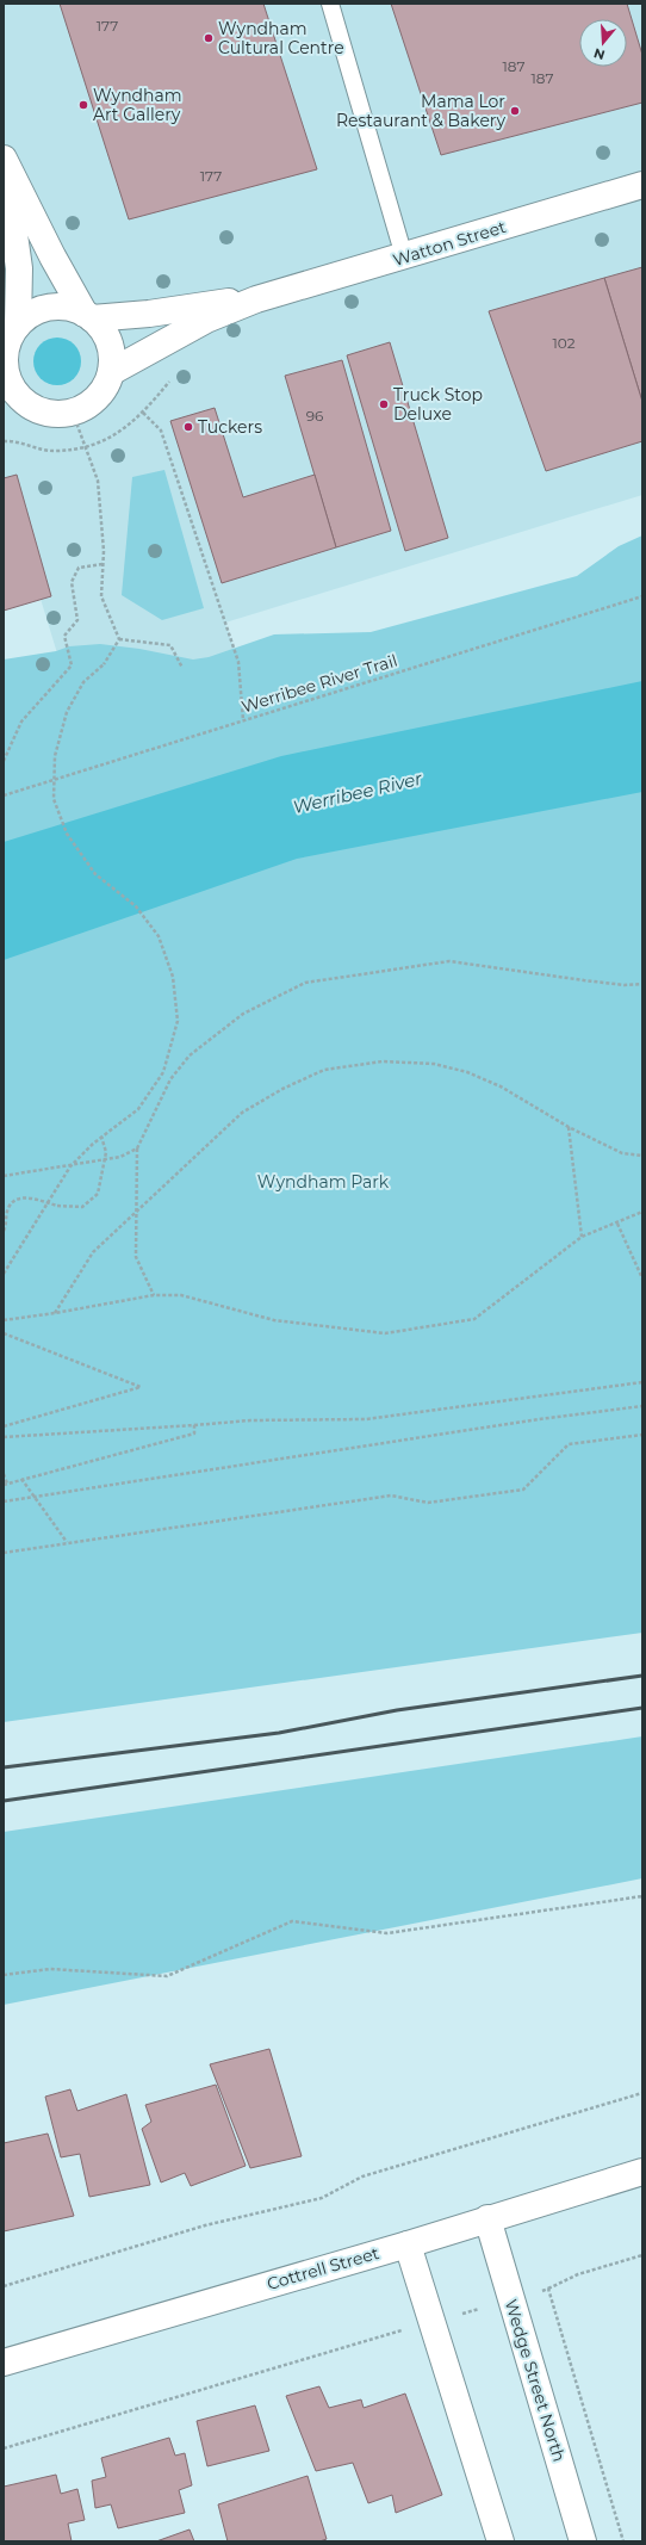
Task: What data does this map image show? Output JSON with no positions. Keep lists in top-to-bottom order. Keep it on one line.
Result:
{"streets":{"street":["Watton Street","Cottrell Street","Wedge Street North"],"path":["Werribee River Trail"]},"crossings":[["Cottrell Street","Wedge Street North"]],"water":["Werribee River"],"parks":["Wyndham Park"],"places":["Wyndham Cultural Centre","Wyndham Art Gallery","Mama Lor Restaurant & Bakery","Truck Stop Deluxe","Tuckers"],"house_numbers":["177","187","187","177","102","96"],"north":"bottom"}
